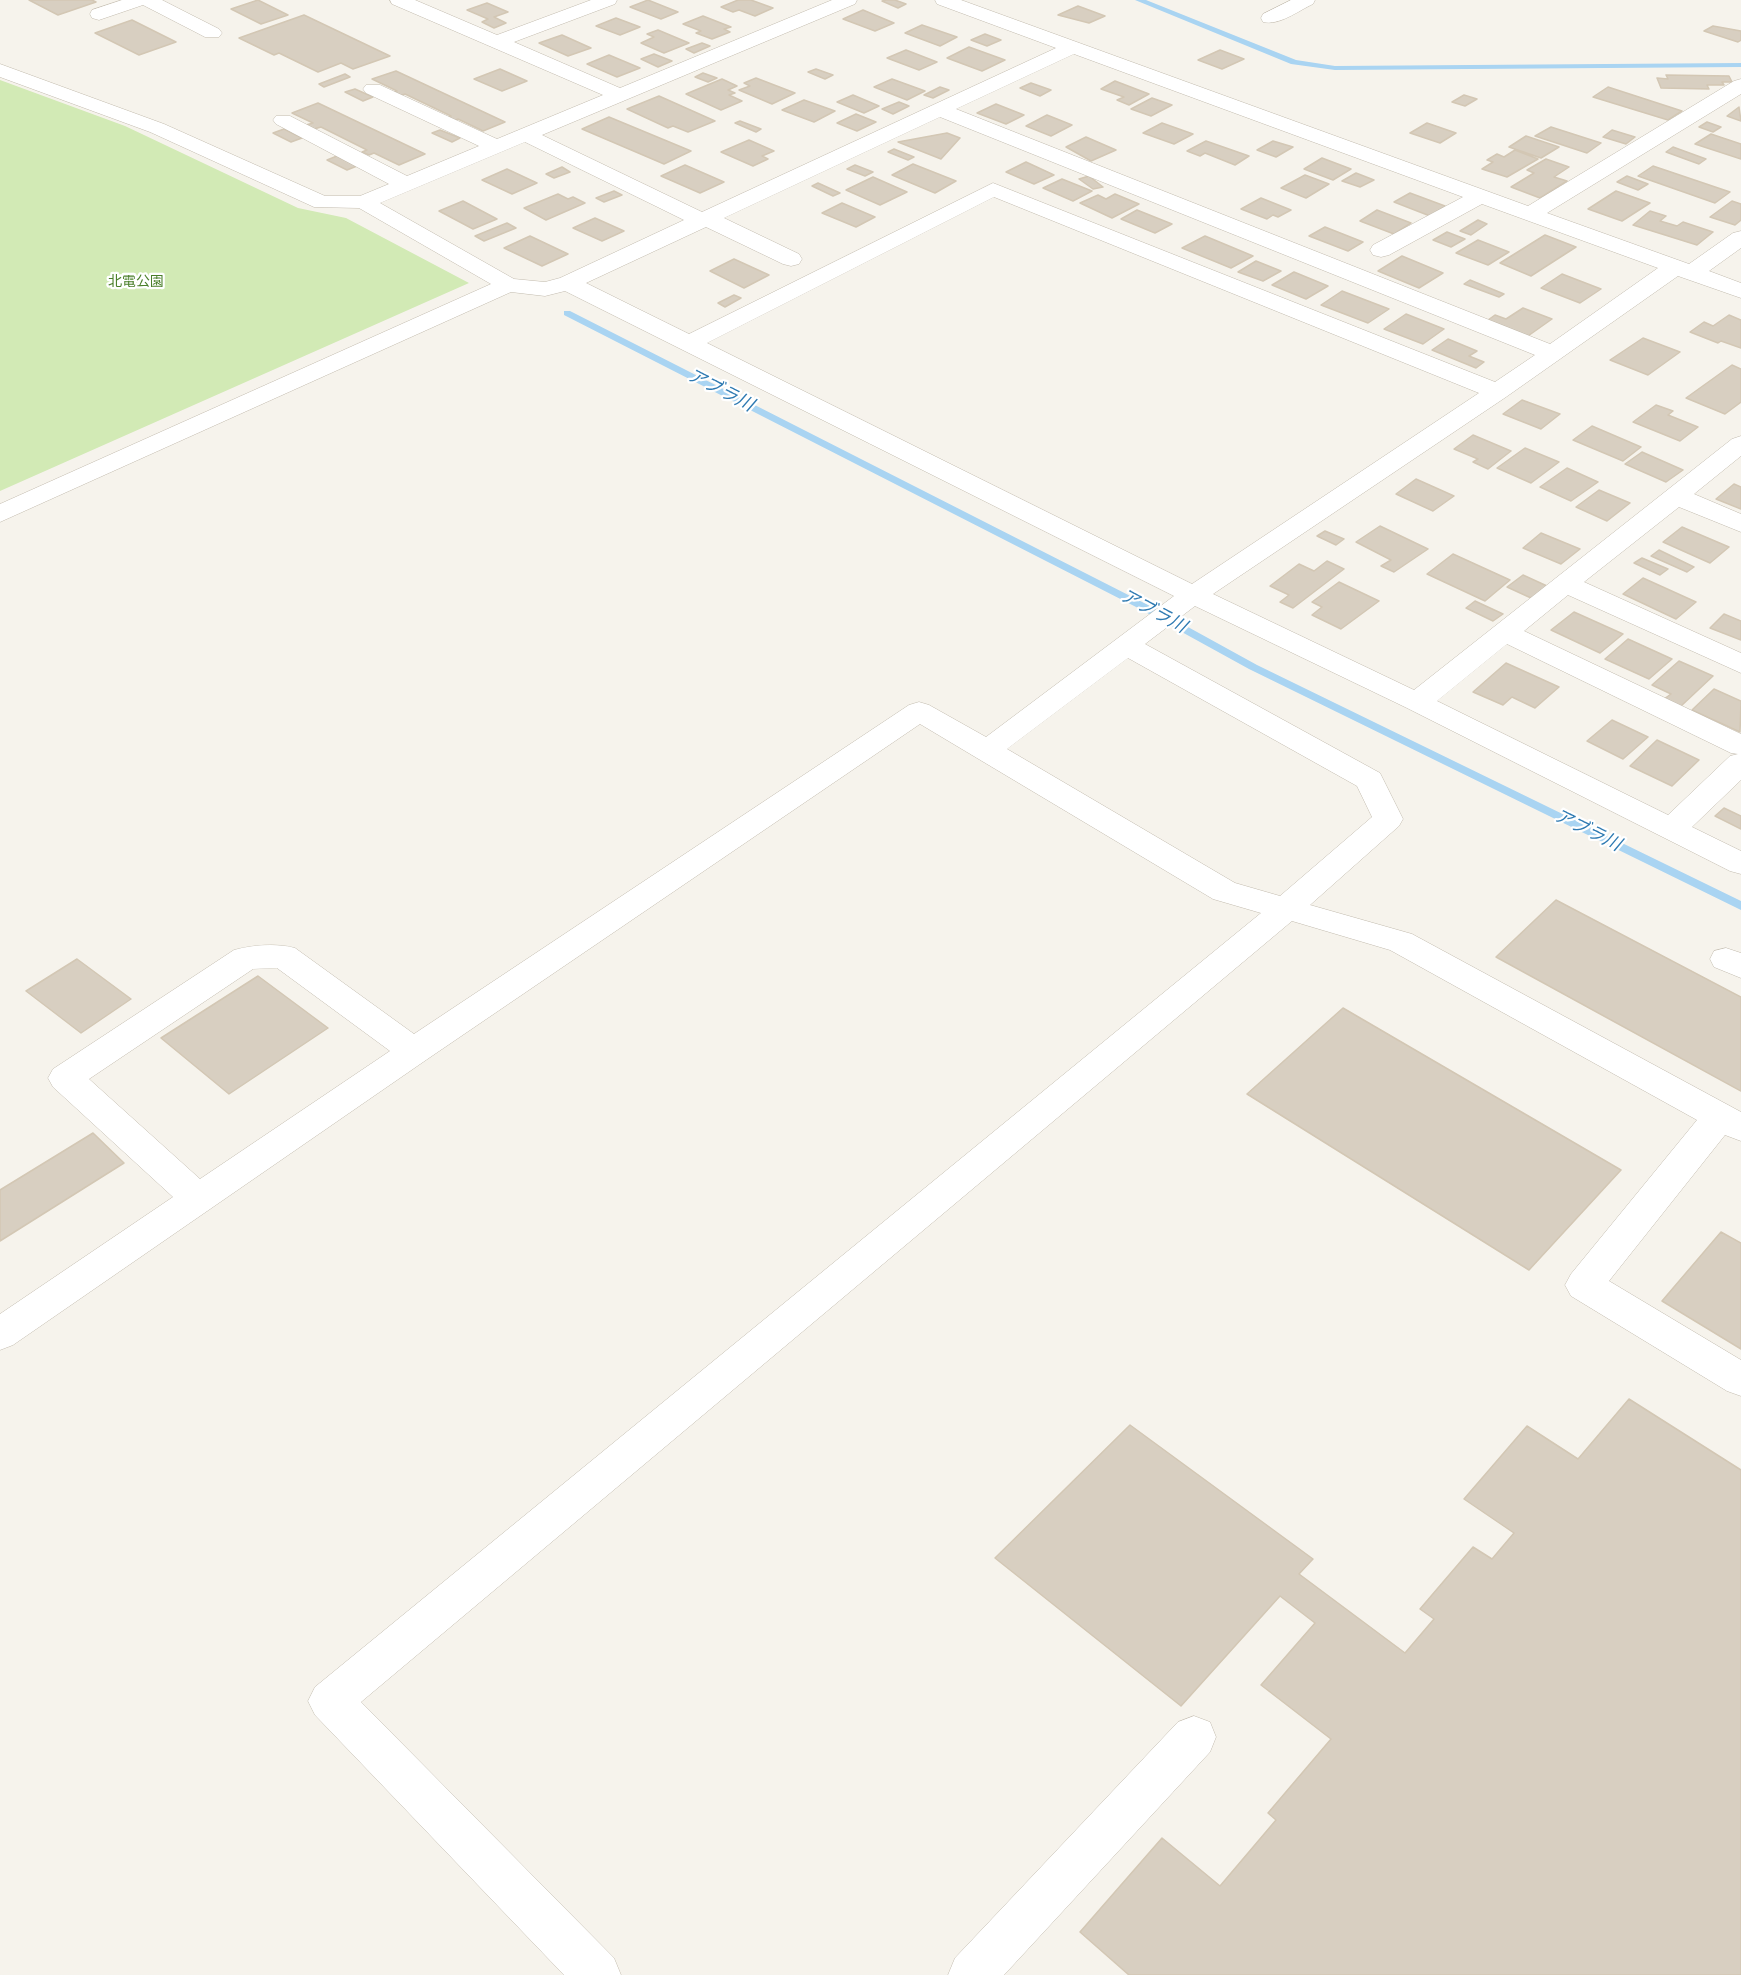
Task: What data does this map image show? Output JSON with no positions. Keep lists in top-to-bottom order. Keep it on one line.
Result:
{"water":["アブラ川"],"parks":["北電公園"]}
